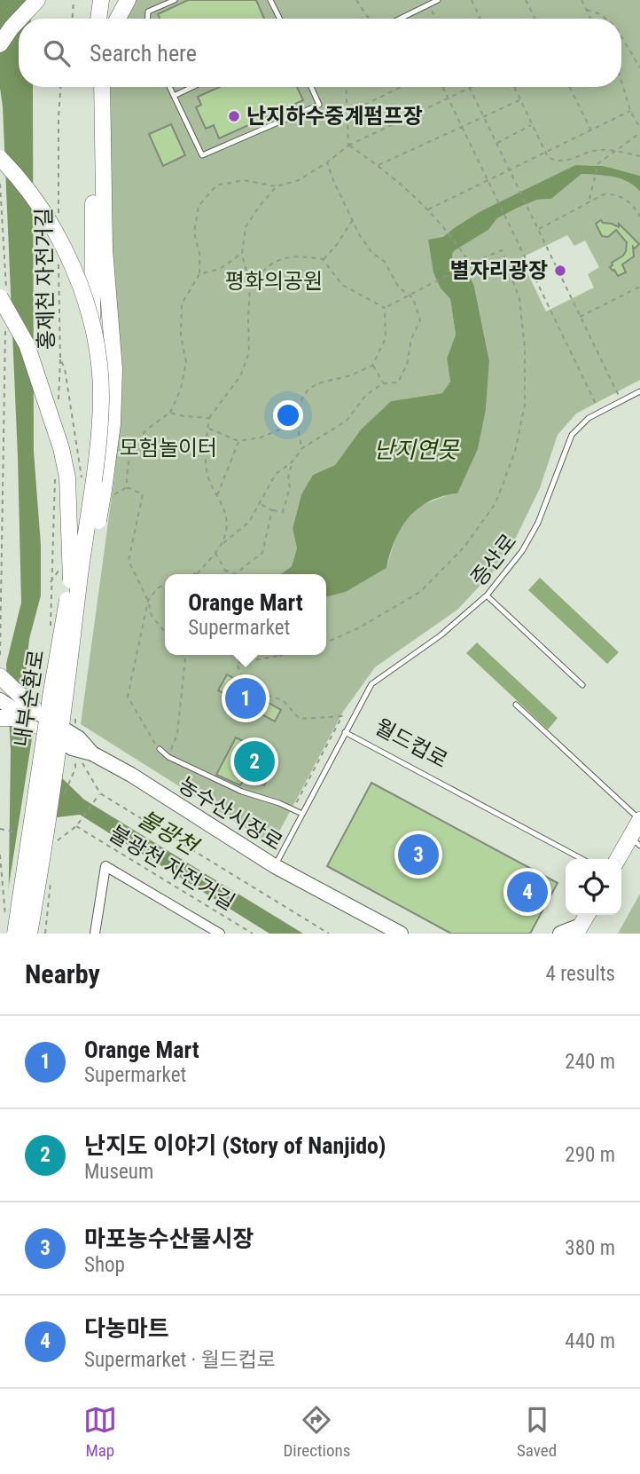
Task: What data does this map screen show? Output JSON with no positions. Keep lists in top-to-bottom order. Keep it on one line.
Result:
{"streets":{"main road":["내부순환로","농수산시장로"],"lane":["증산로","월드컵로"],"path":["홍제천 자전거길","불광천 자전거길"]},"crossings":[["증산로","월드컵로"],["월드컵로","농수산시장로"]],"water":["난지연못","불광천"],"parks":["평화의공원","모험놀이터"],"places":["난지하수중계펌프장","별자리광장"],"page":{"search":"Search here","popup":["Orange Mart","Supermarket"],"pins":["1","2","3","4"],"heading":["Nearby","4 results"],"list":[{"mark":"1","name":"Orange Mart","note":"Supermarket","value":"240 m"},{"mark":"2","name":"난지도 이야기 (Story of Nanjido)","note":"Museum","value":"290 m"},{"mark":"3","name":"마포농수산물시장","note":"Shop","value":"380 m"},{"mark":"4","name":"다농마트","note":"Supermarket · 월드컵로","value":"440 m"}],"nav":["Map","Directions","Saved"]}}
